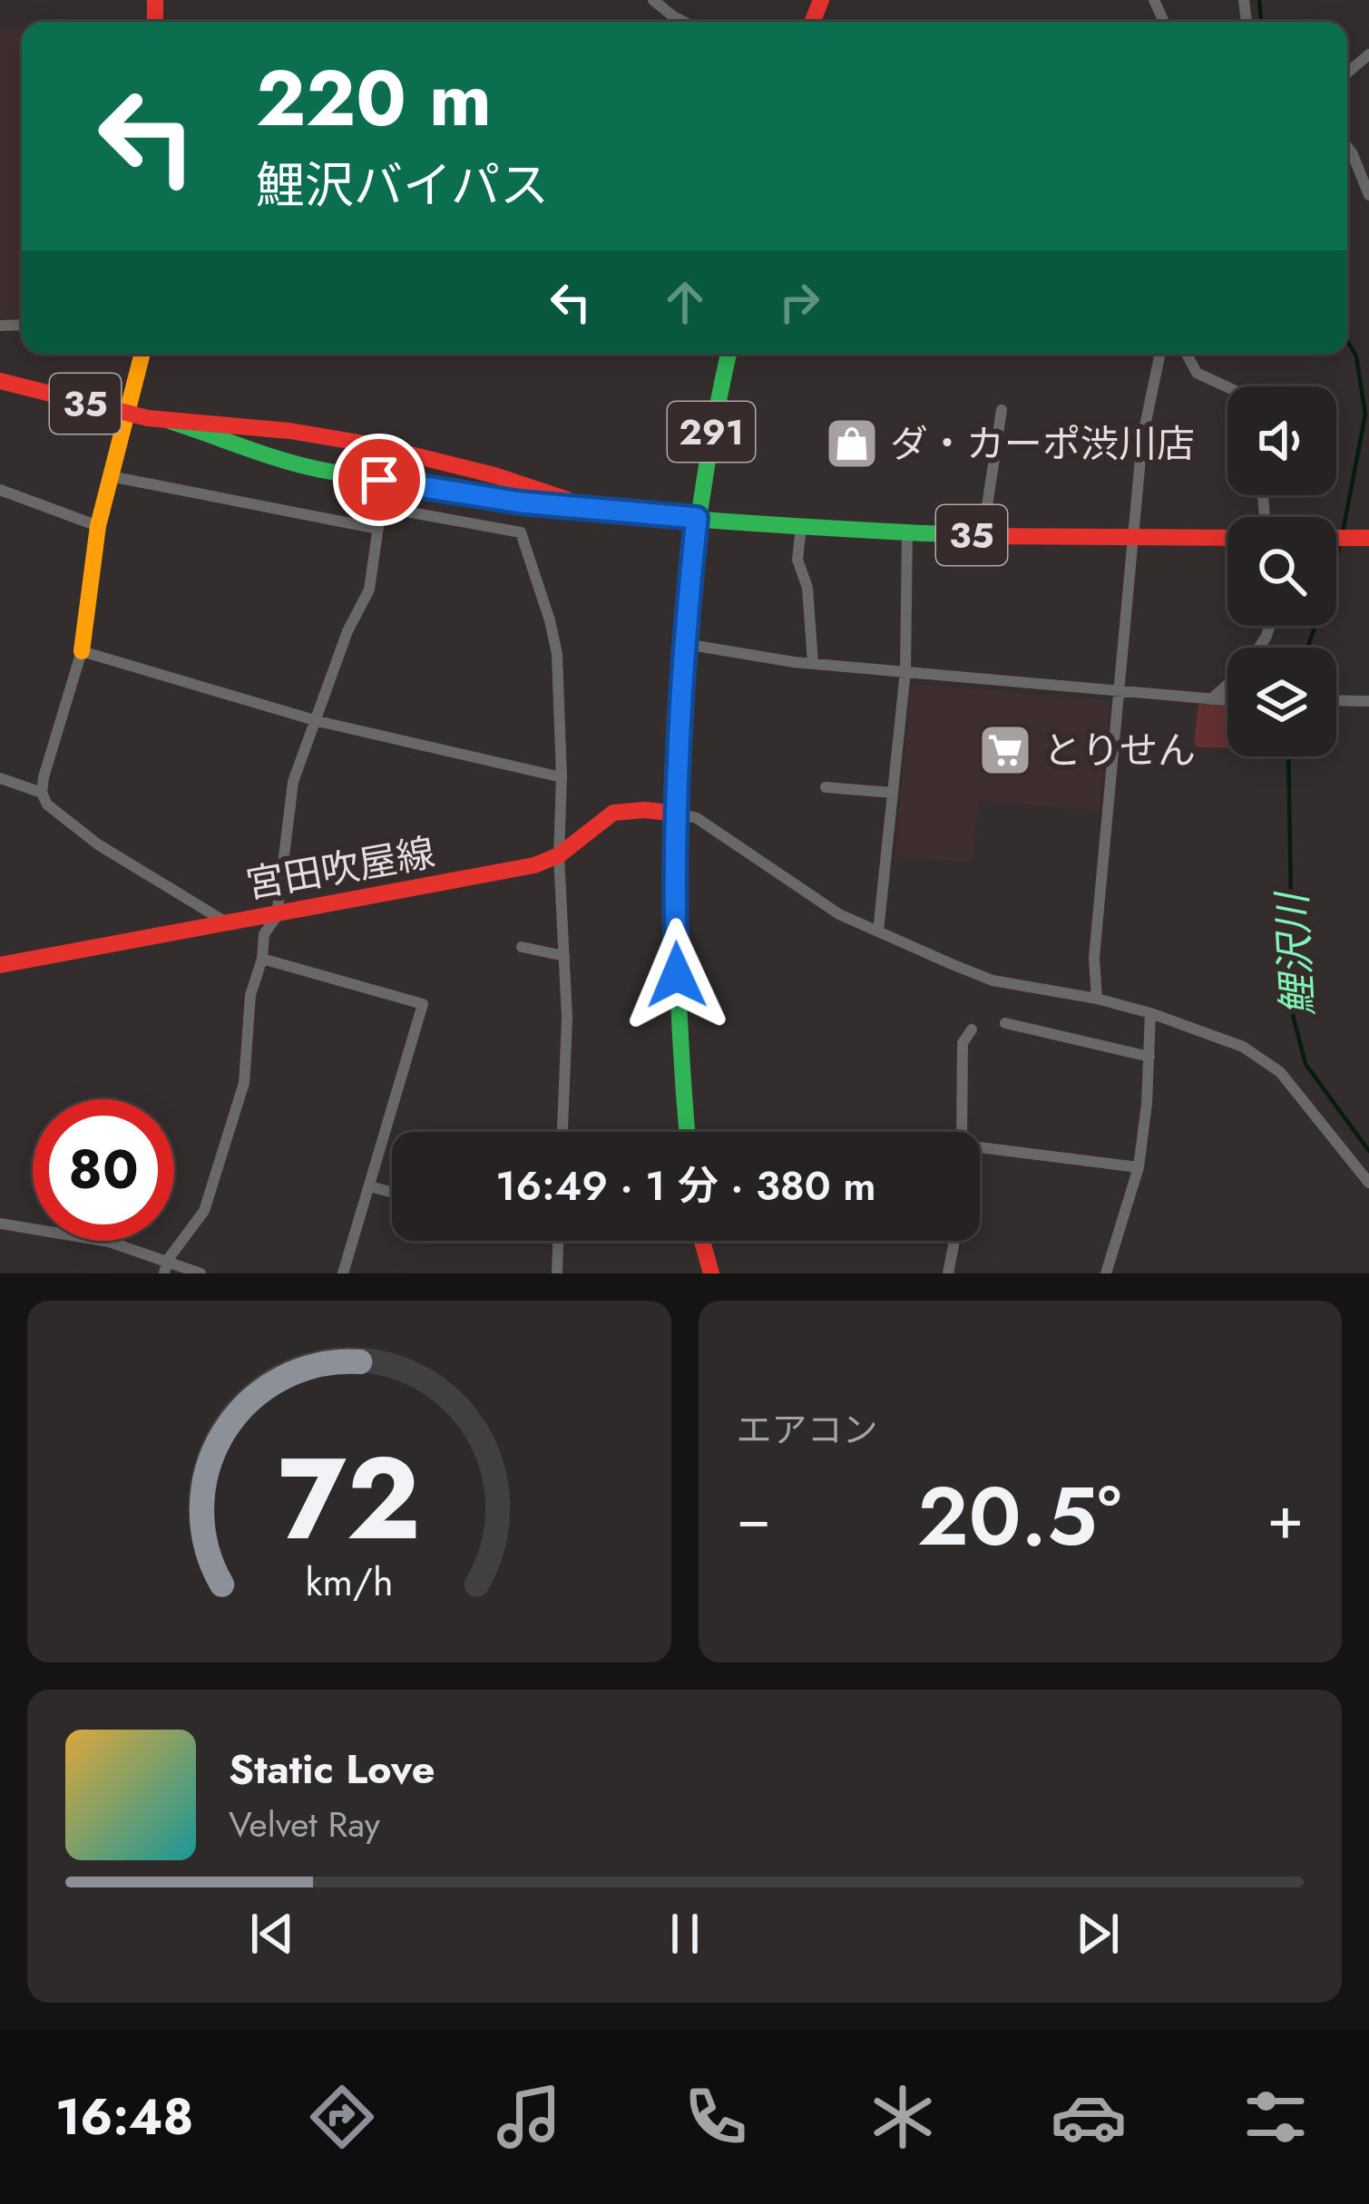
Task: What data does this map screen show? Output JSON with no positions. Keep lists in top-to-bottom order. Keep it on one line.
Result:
{"streets":{"main road":["35","291","宮田吹屋線"]},"crossings":[["35","291"],["291","宮田吹屋線"]],"water":["鯉沢川"],"places":{"shop":["ダ・カーポ渋川店"],"supermarket":["とりせん"]},"page":{"turn":["220 m","鯉沢バイパス"],"limit":"80","trip":"16:49 · 1 分 · 380 m","tile":"エアコン","heat":["−","20.5°","+"],"song":["Static Love","Velvet Ray"],"tabs":"16:48","gauge":["72","km/h"]}}
